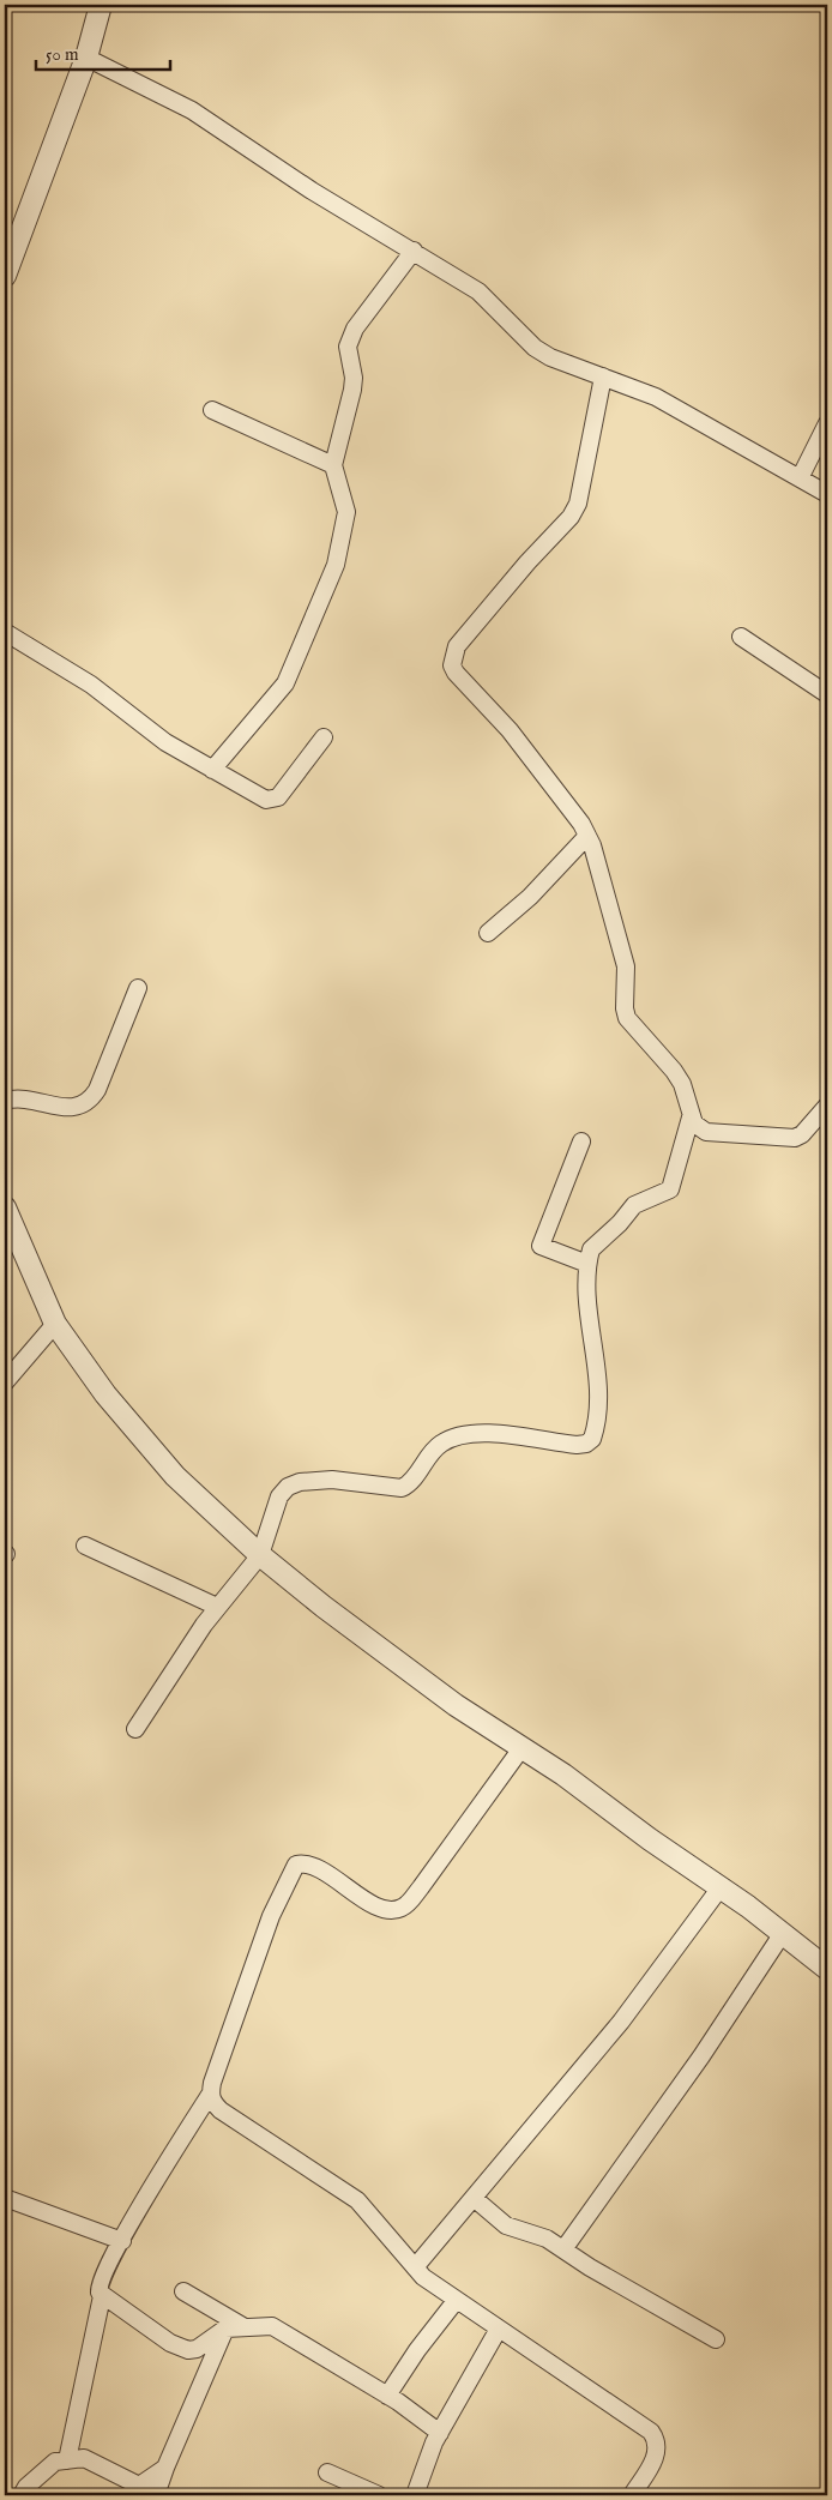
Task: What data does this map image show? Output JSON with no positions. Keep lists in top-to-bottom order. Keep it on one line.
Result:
{"scale_bar":"50 m"}
